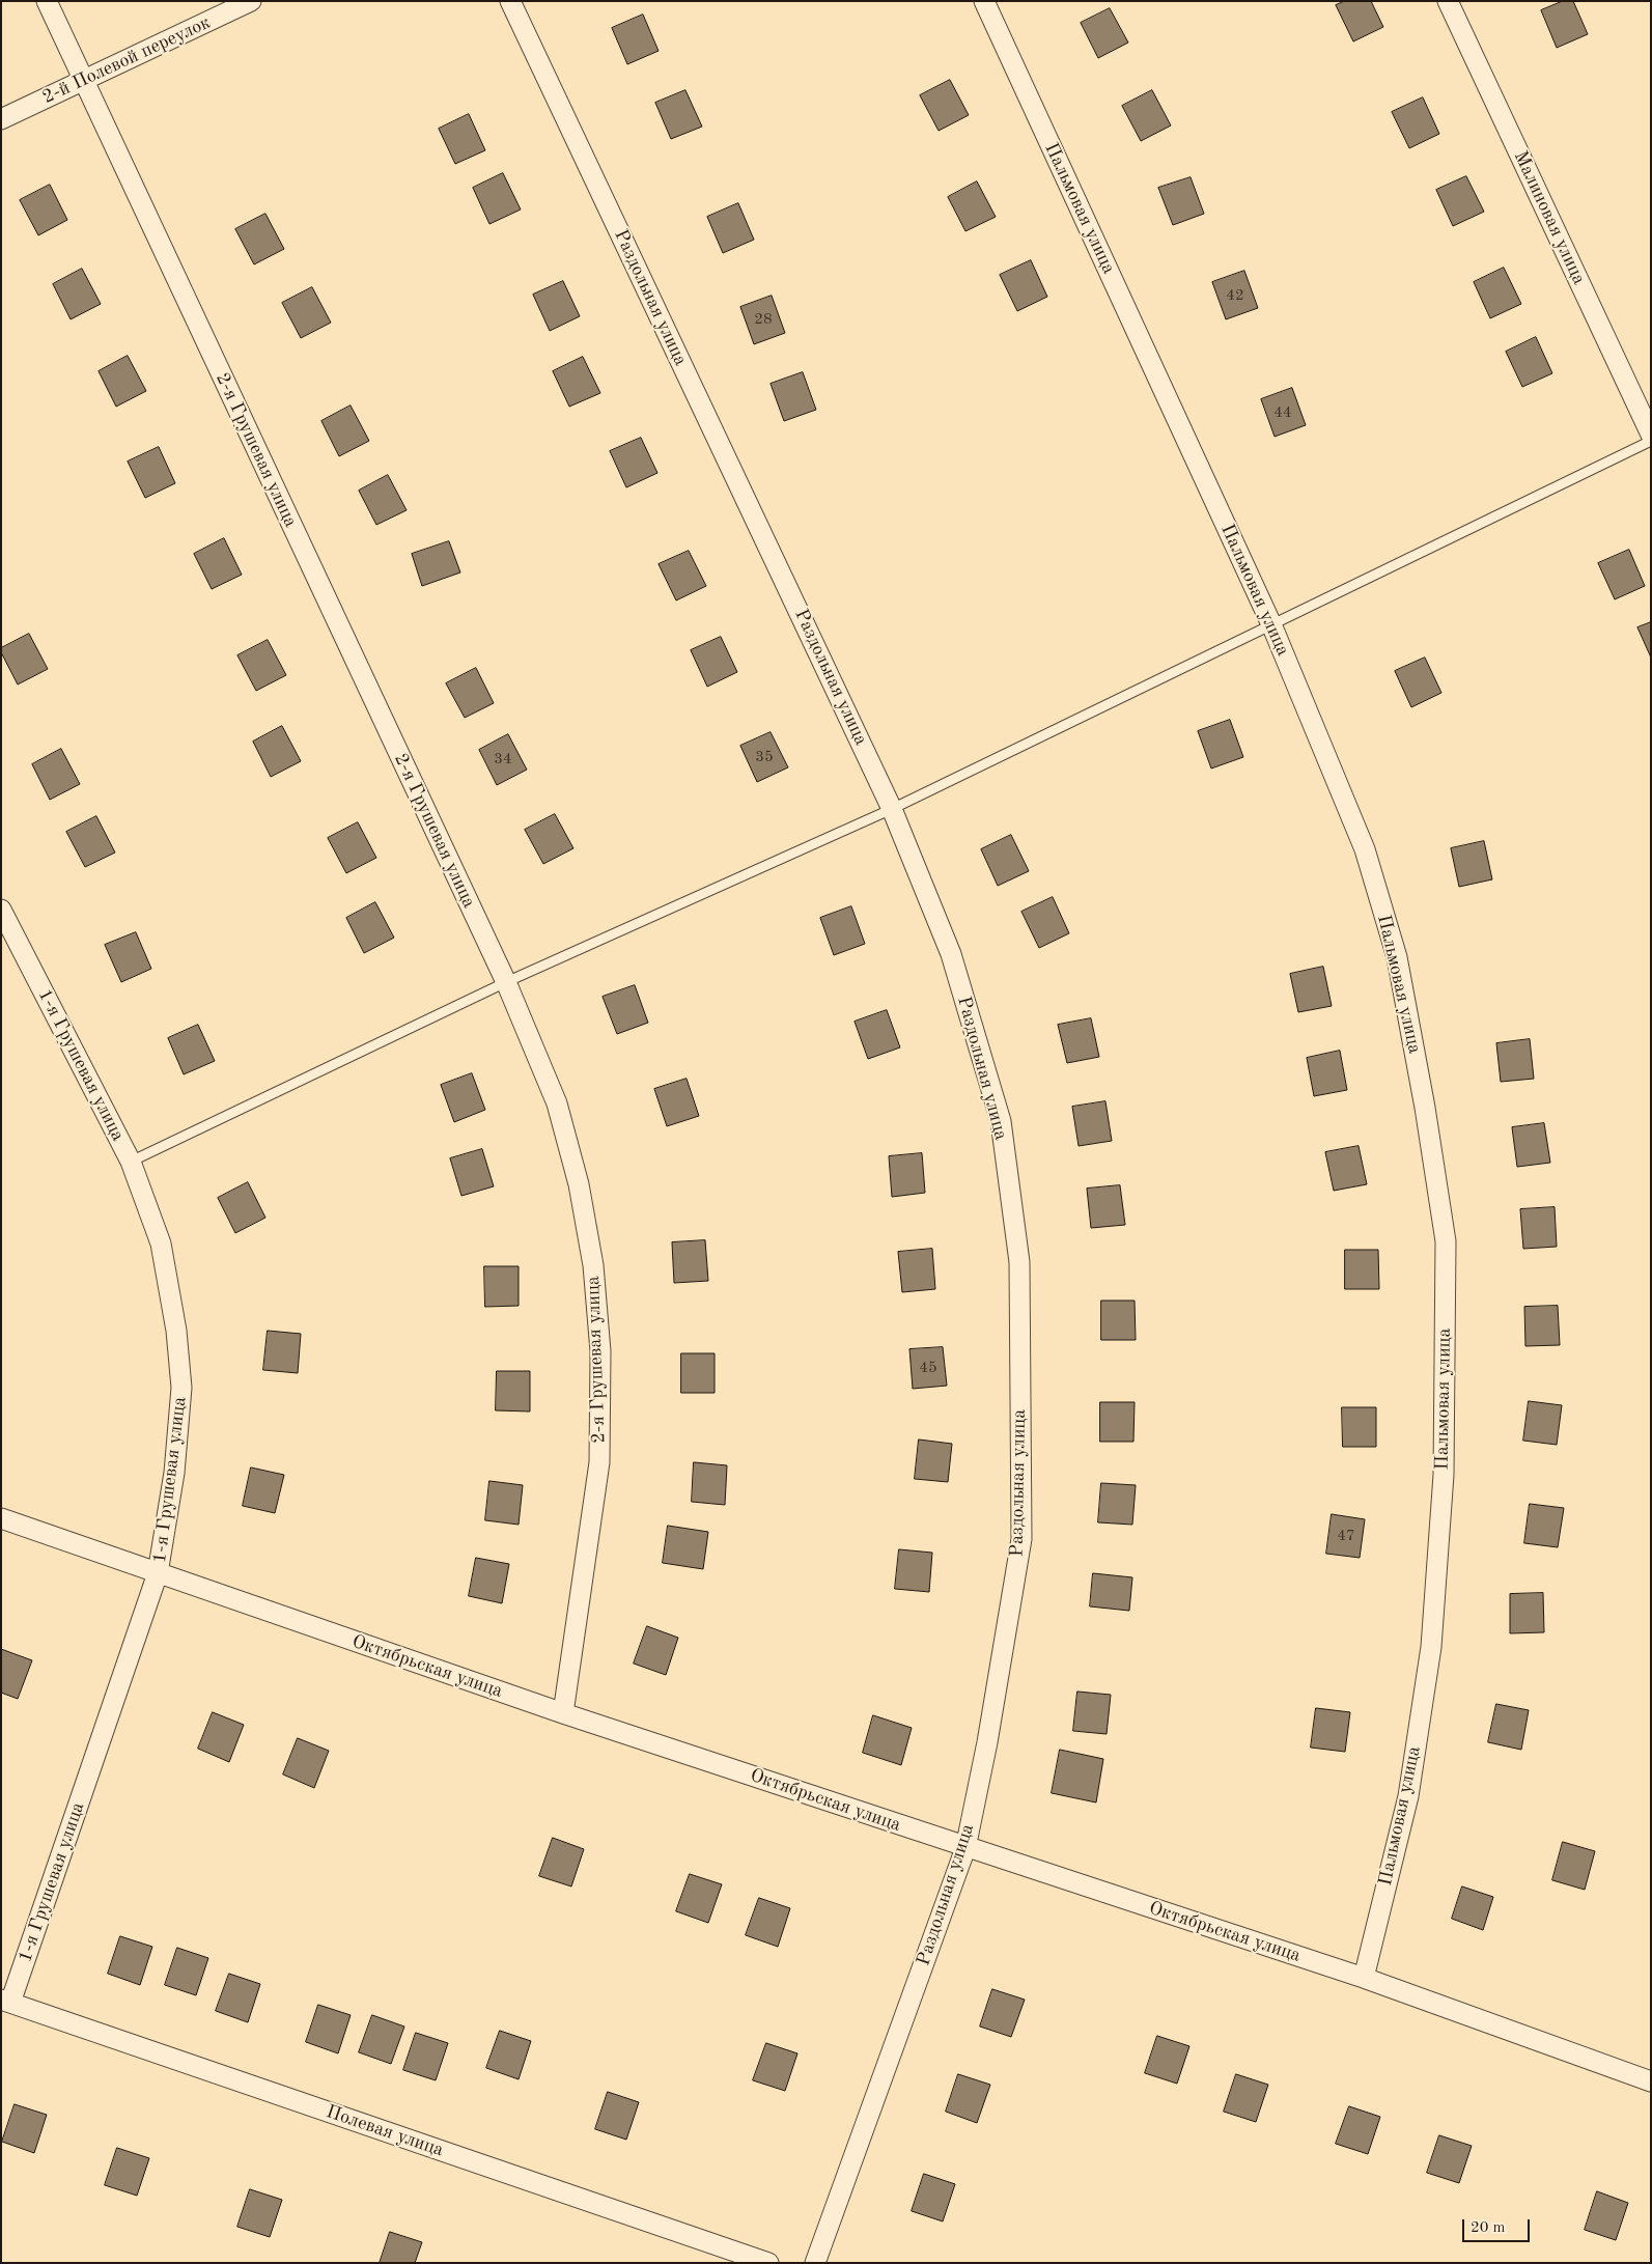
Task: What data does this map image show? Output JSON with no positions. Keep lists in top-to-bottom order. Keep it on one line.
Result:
{"streets":{"street":["2-й Полевой переулок","Пальмовая улица","Малиновая улица","Раздольная улица","2-я Грушевая улица","1-я Грушевая улица","Октябрьская улица","Полевая улица"]},"crossings":[["2-й Полевой переулок","2-я Грушевая улица"],["Пальмовая улица","Октябрьская улица"],["Раздольная улица","Октябрьская улица"],["2-я Грушевая улица","Октябрьская улица"],["1-я Грушевая улица","Октябрьская улица"],["1-я Грушевая улица","Полевая улица"]],"house_numbers":["42","28","44","35","34","45","47"],"scale_bar":"20 m"}
